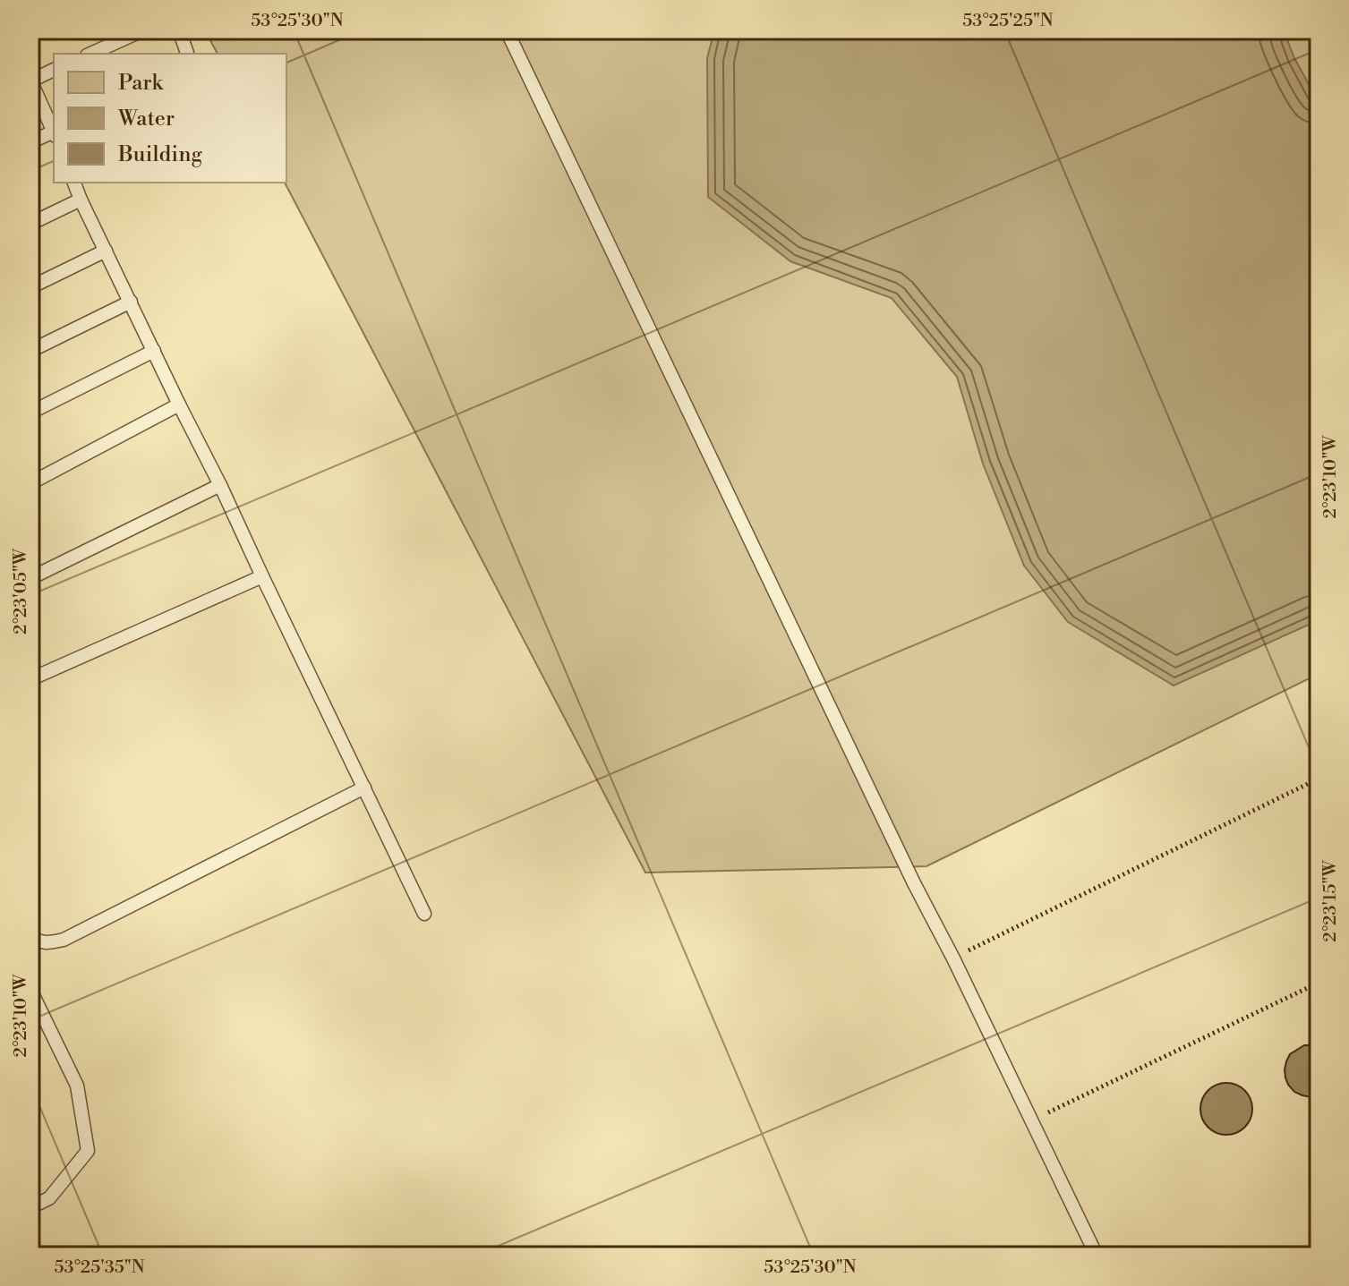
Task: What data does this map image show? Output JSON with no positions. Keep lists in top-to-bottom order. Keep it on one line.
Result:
{"legend":["Park","Water","Building"],"coordinates":["53°25'30\"N","53°25'25\"N","2°23'10\"W","2°23'05\"W","2°23'15\"W","53°25'35\"N"]}
